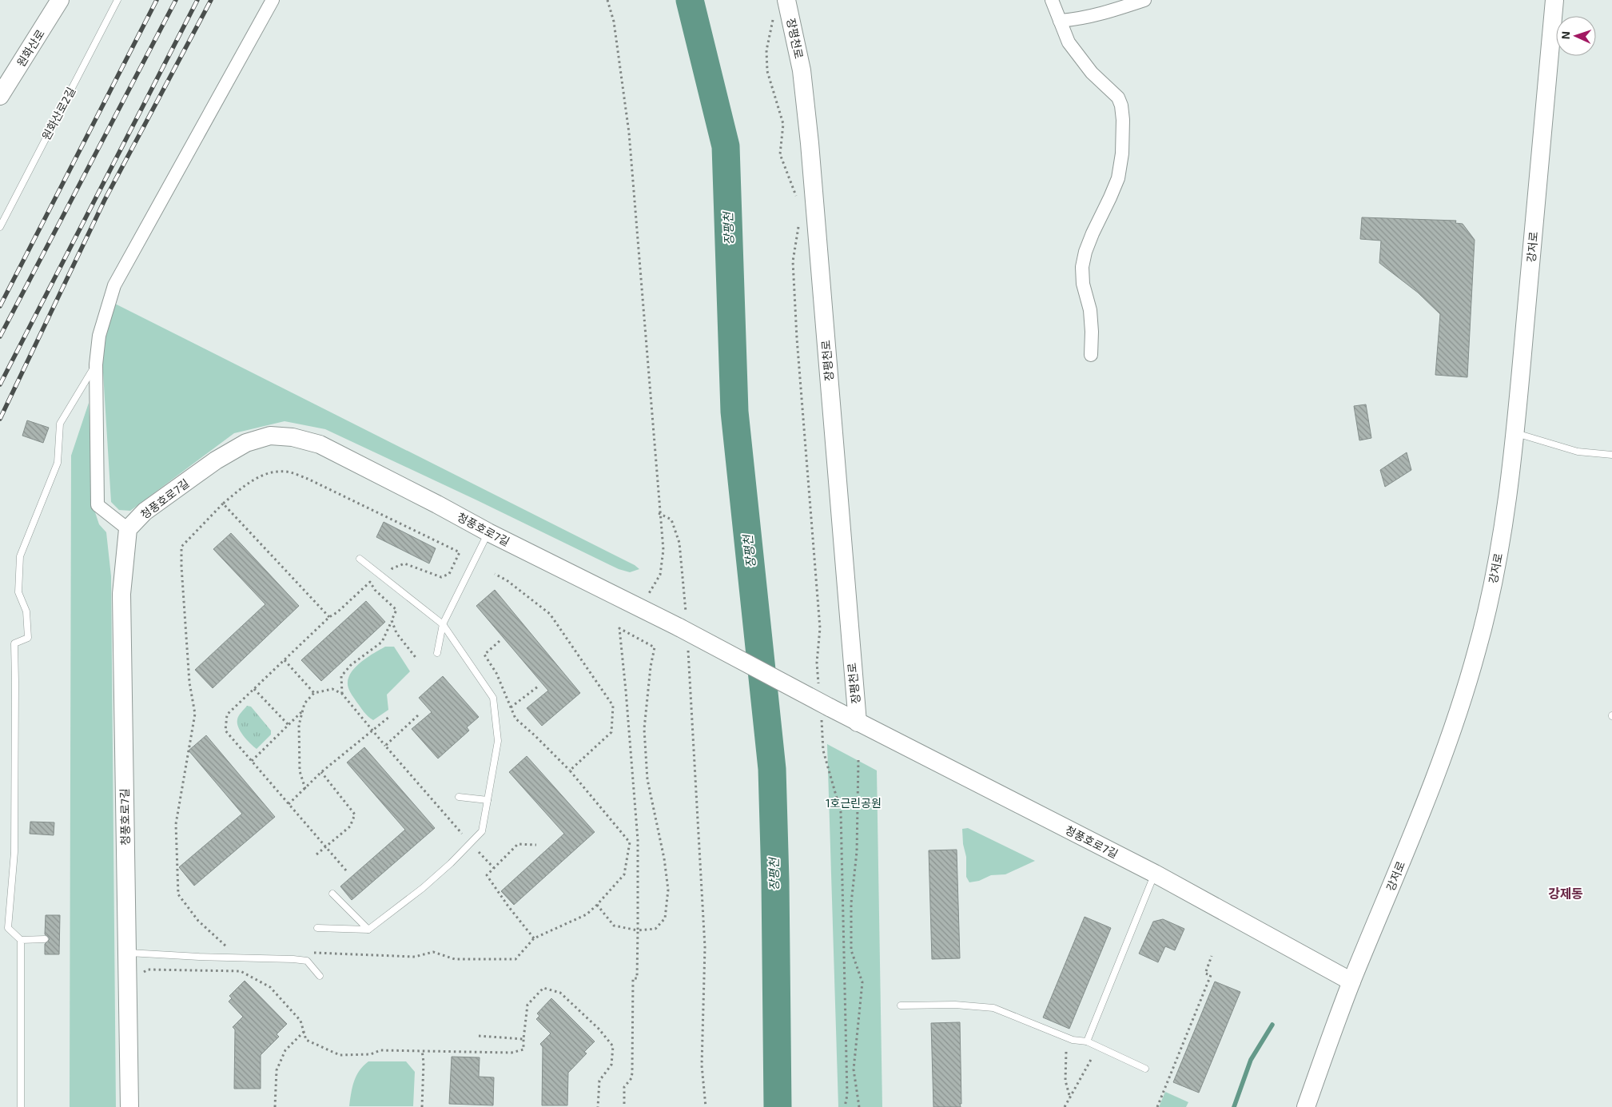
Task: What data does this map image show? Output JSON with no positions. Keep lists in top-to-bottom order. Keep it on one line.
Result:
{"streets":{"street":["장평천로","원화산로","강저로","청풍호로7길"],"lane":["원화산로2길"]},"crossings":[["장평천로","청풍호로7길"],["강저로","청풍호로7길"]],"districts":["강제동"],"water":["장평천"],"parks":["1호근린공원"],"north":"left"}
